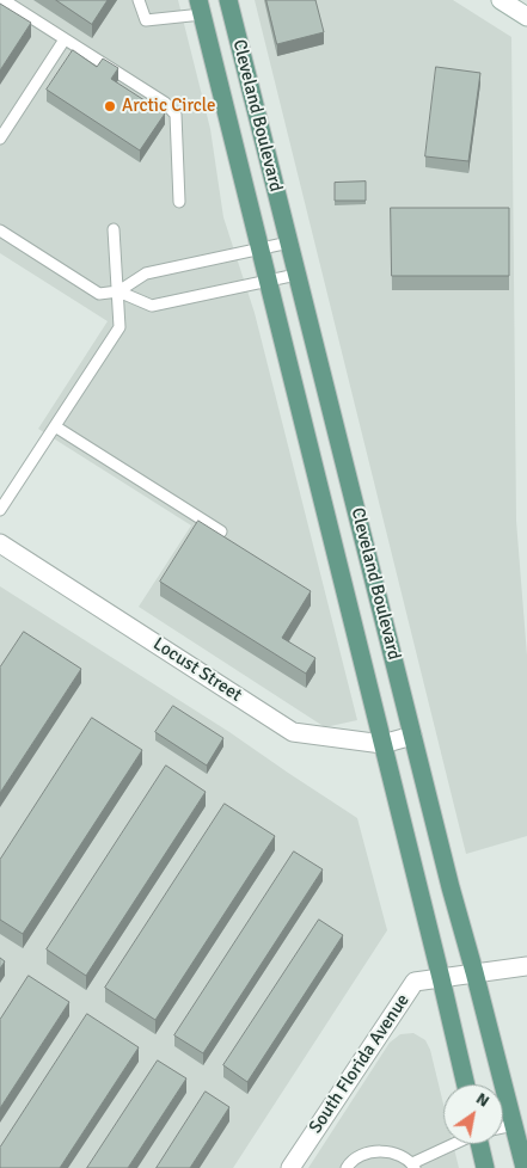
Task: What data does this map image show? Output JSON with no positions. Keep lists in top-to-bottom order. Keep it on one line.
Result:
{"streets":{"main road":["Cleveland Boulevard"],"street":["Locust Street","South Florida Avenue"]},"crossings":[["Cleveland Boulevard","Locust Street"],["Cleveland Boulevard","South Florida Avenue"]],"places":["Arctic Circle"],"north":"top right"}
